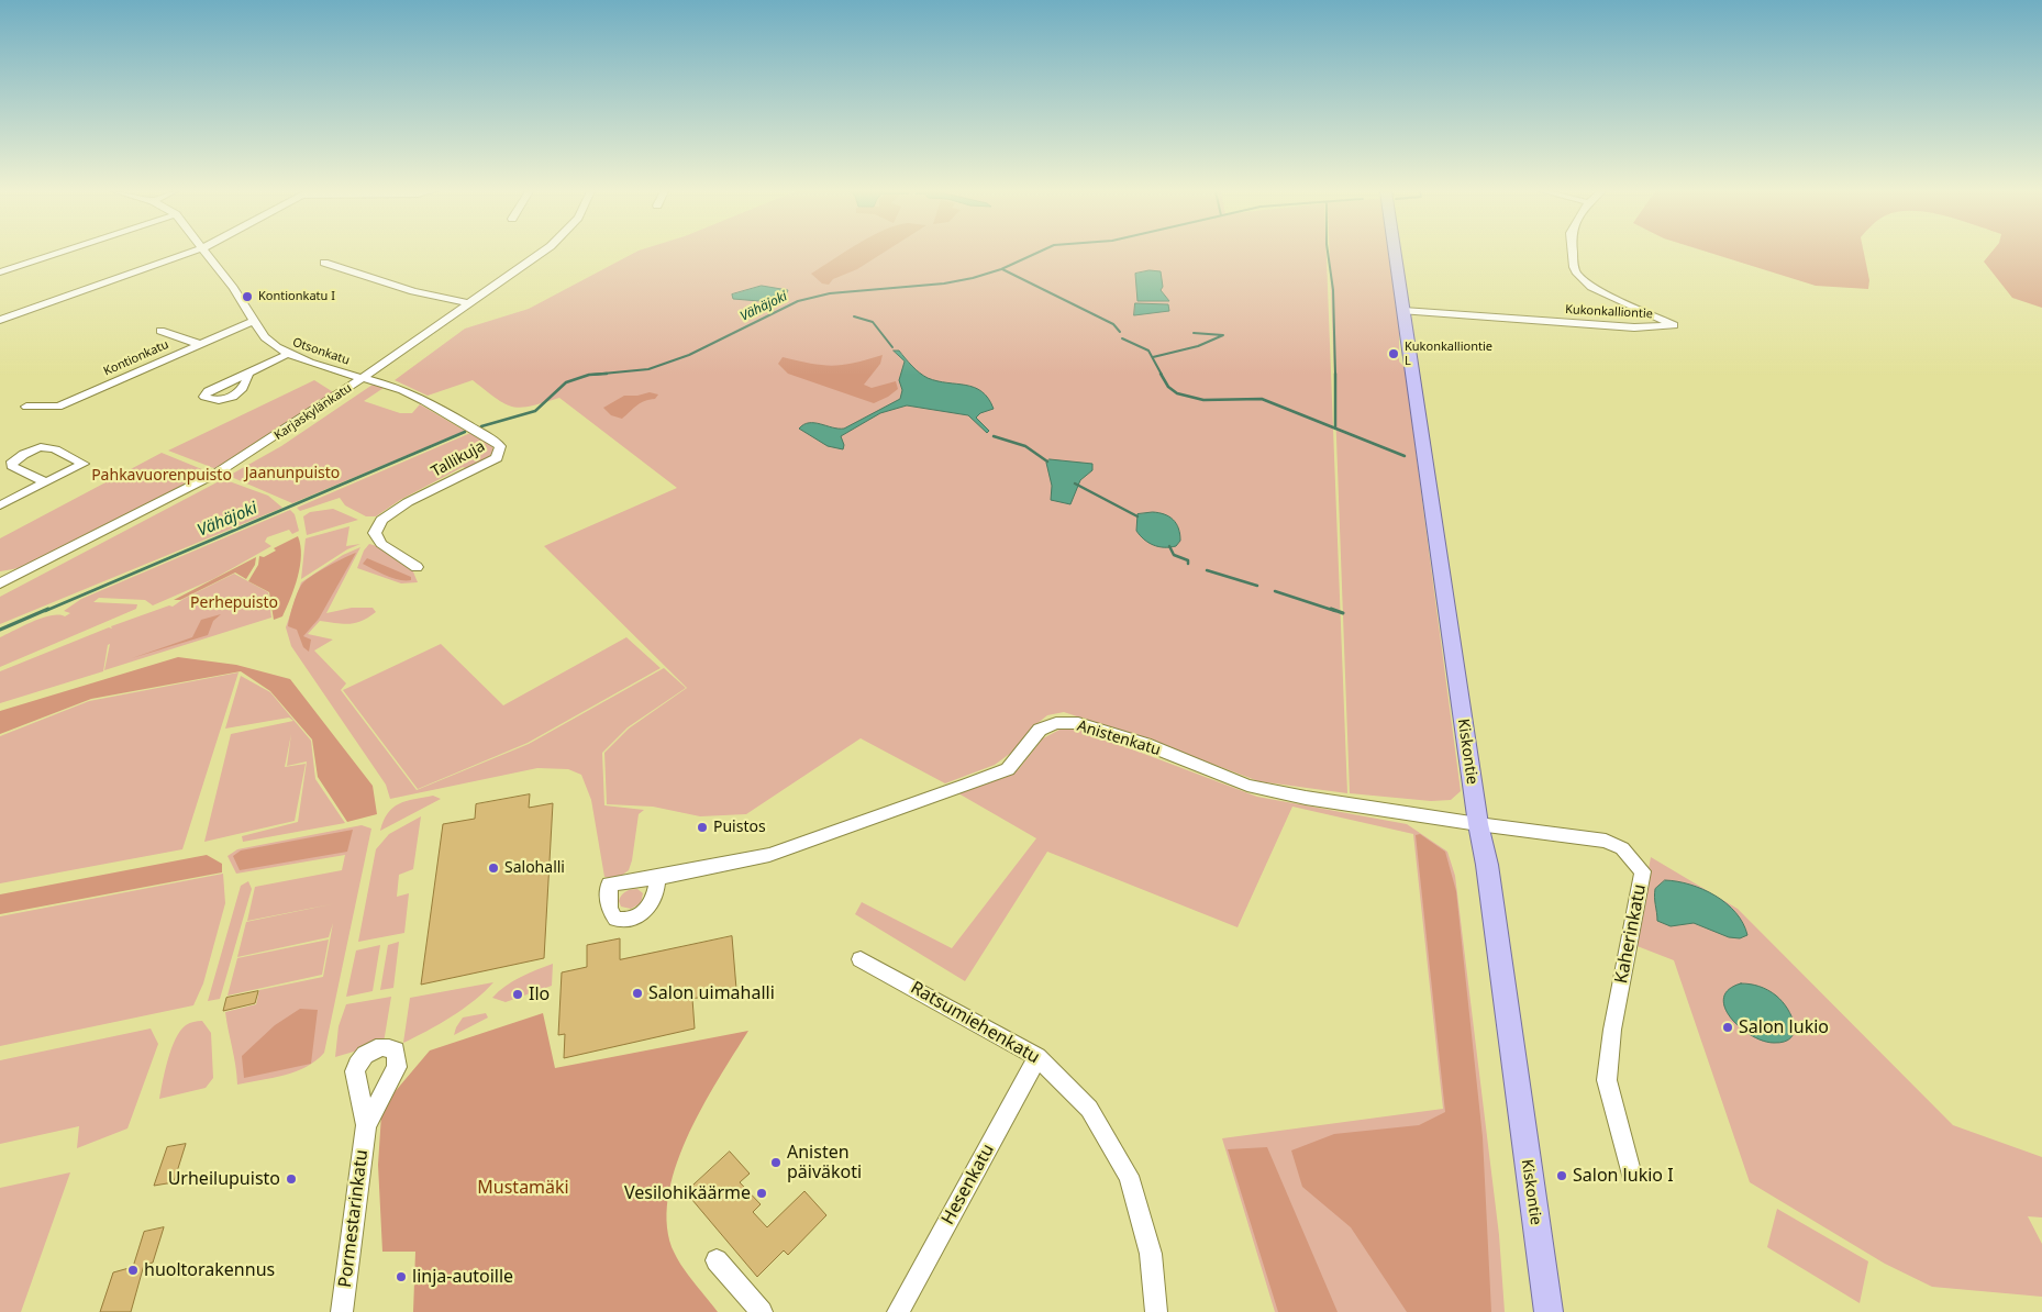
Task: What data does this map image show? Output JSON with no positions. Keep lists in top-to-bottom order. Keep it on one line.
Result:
{"streets":{"main road":["Kiskontie"],"street":["Kukonkalliontie","Otsonkatu","Kontionkatu","Karjaskylänkatu","Tallikuja","Anistenkatu","Kaherinkatu","Ratsumiehenkatu","Hesenkatu","Pormestarinkatu"]},"crossings":[["Kukonkalliontie","Kiskontie"],["Otsonkatu","Kontionkatu"],["Otsonkatu","Karjaskylänkatu"],["Otsonkatu","Tallikuja"],["Karjaskylänkatu","Tallikuja"],["Anistenkatu","Kiskontie"],["Anistenkatu","Kaherinkatu"],["Kiskontie","Kaherinkatu"],["Ratsumiehenkatu","Hesenkatu"]],"water":["Vähäjoki"],"parks":["Jaanunpuisto","Pahkavuorenpuisto","Perhepuisto","Mustamäki"],"places":["Kontionkatu I","Kukonkalliontie L","Puistos","Salohalli","Salon uimahalli","Ilo","Salon lukio","Anisten päiväkoti","Salon lukio I","Urheilupuisto","Vesilohikäärme","huoltorakennus","linja-autoille"]}
